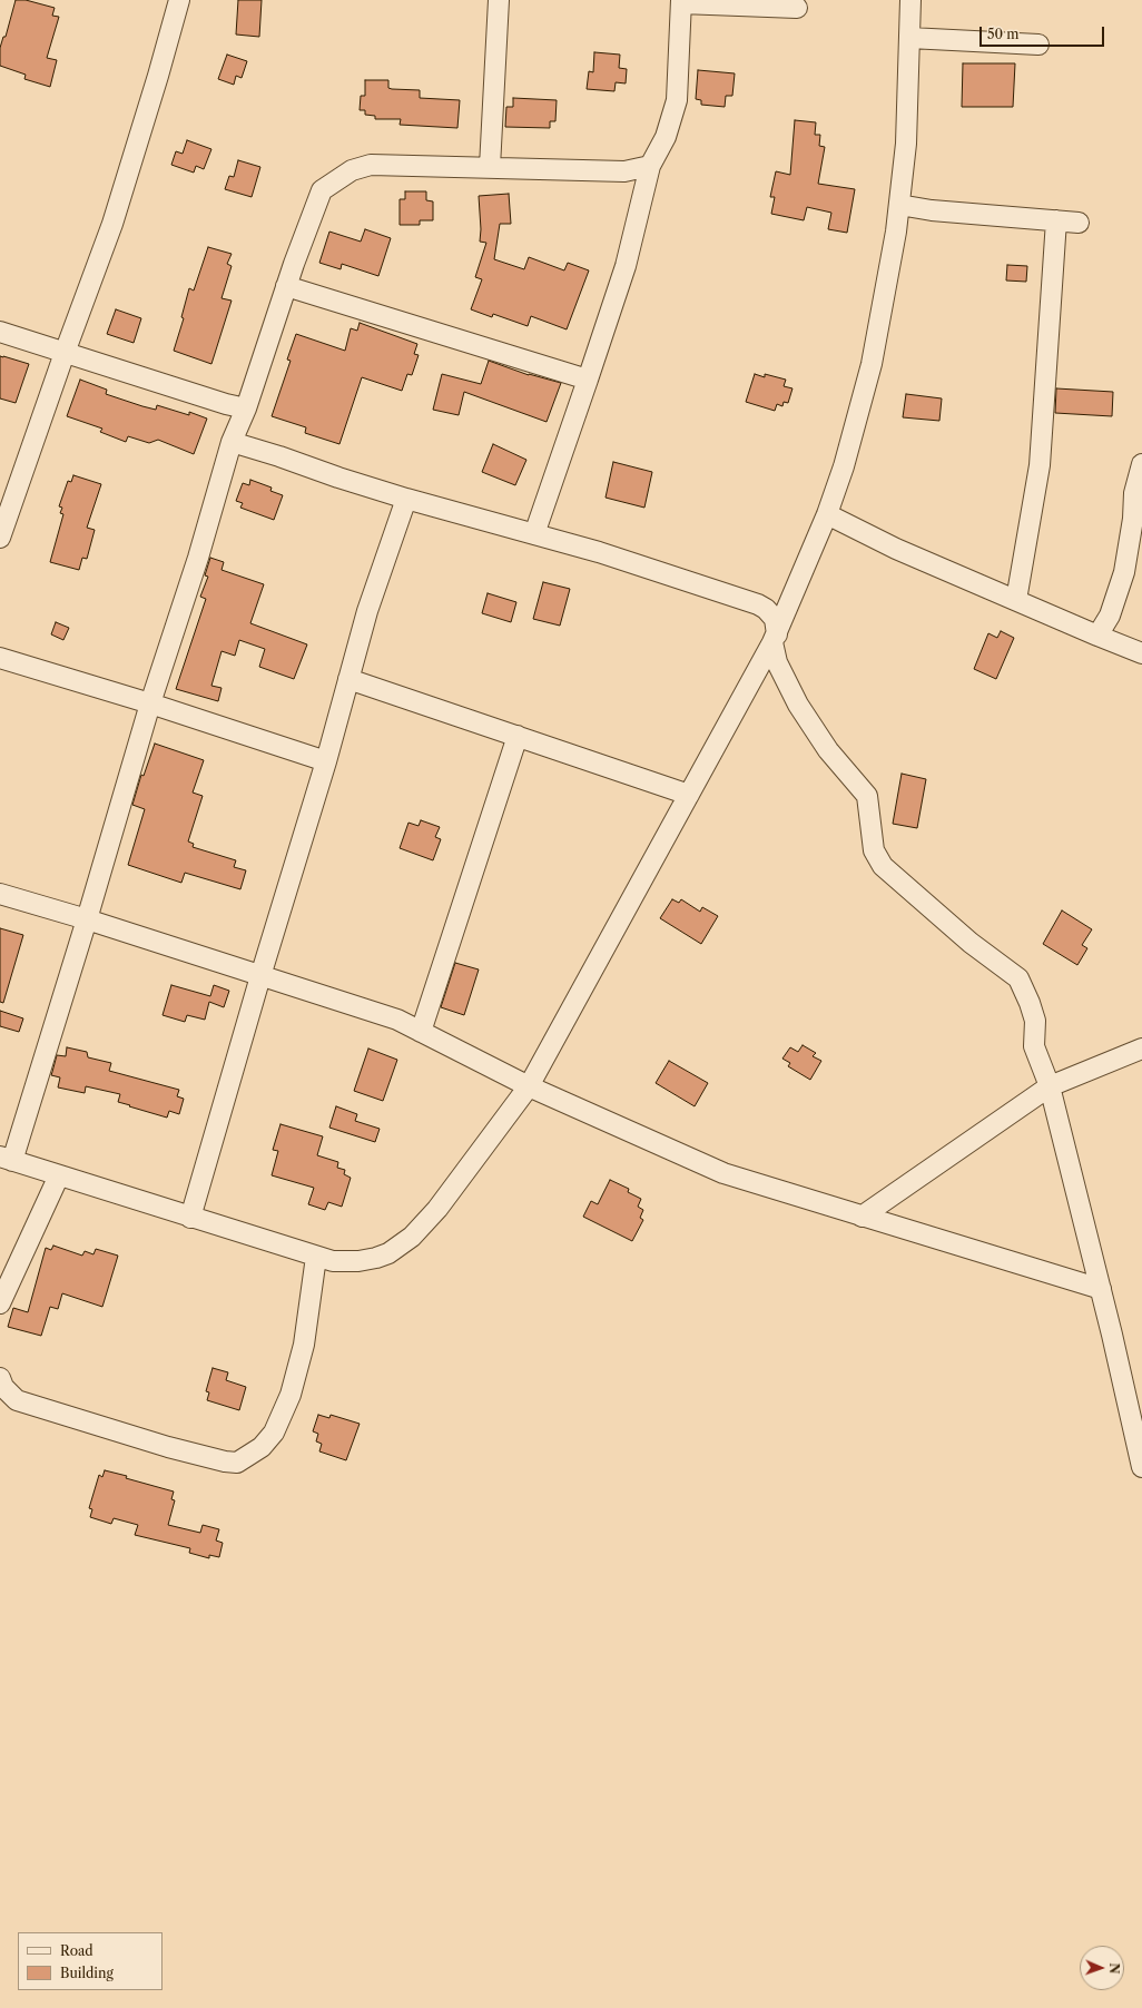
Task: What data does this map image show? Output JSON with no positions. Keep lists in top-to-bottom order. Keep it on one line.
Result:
{"legend":["Road","Building"],"scale_bar":"50 m","north":"right"}
